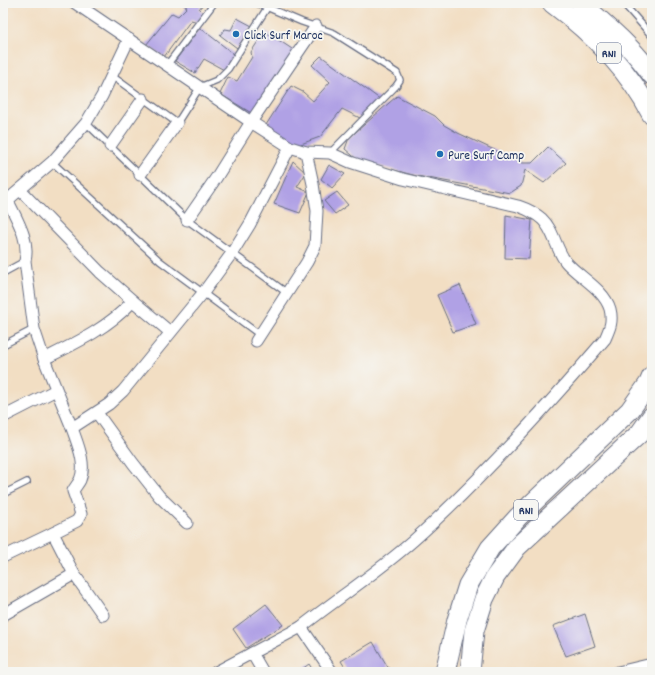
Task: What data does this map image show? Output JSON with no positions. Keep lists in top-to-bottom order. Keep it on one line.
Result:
{"streets":{"highway":["RN1"]},"places":["Click Surf Maroc","Pure Surf Camp"]}
